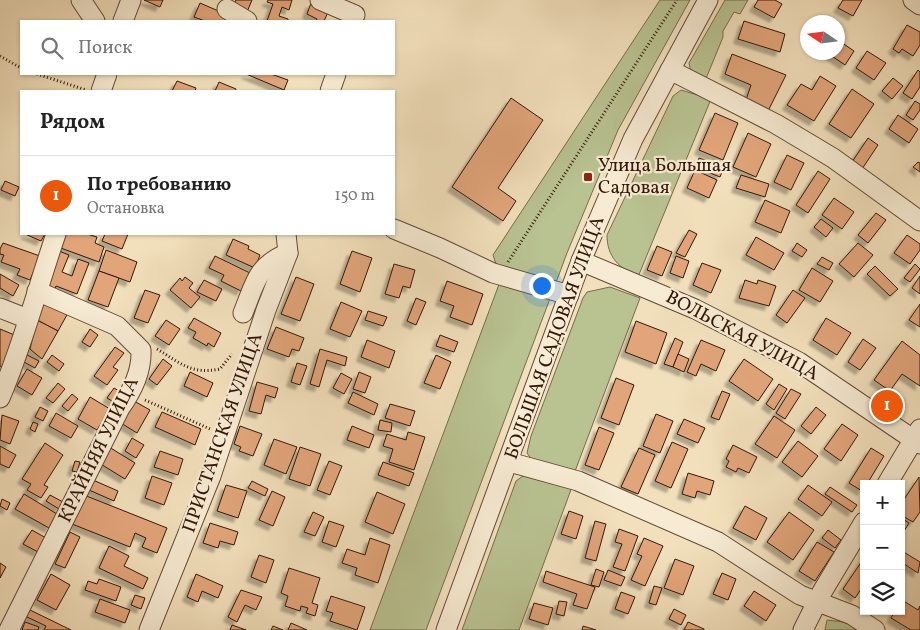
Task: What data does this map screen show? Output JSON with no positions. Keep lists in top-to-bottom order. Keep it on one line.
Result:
{"streets":{"street":["ВОЛЬСКАЯ УЛИЦА","БОЛЬШАЯ САДОВАЯ УЛИЦА","ПРИСТАНСКАЯ УЛИЦА","КРАЙНЯЯ УЛИЦА"]},"crossings":[["ВОЛЬСКАЯ УЛИЦА","БОЛЬШАЯ САДОВАЯ УЛИЦА"]],"places":{"transit":["Улица Большая Садовая"]},"north":"left","page":{"search":"Поиск","heading":"Рядом","list":[{"mark":"1","name":"По требованию","note":"Остановка","value":"150 m"}],"pins":"1","map_buttons":["+","−"]}}
